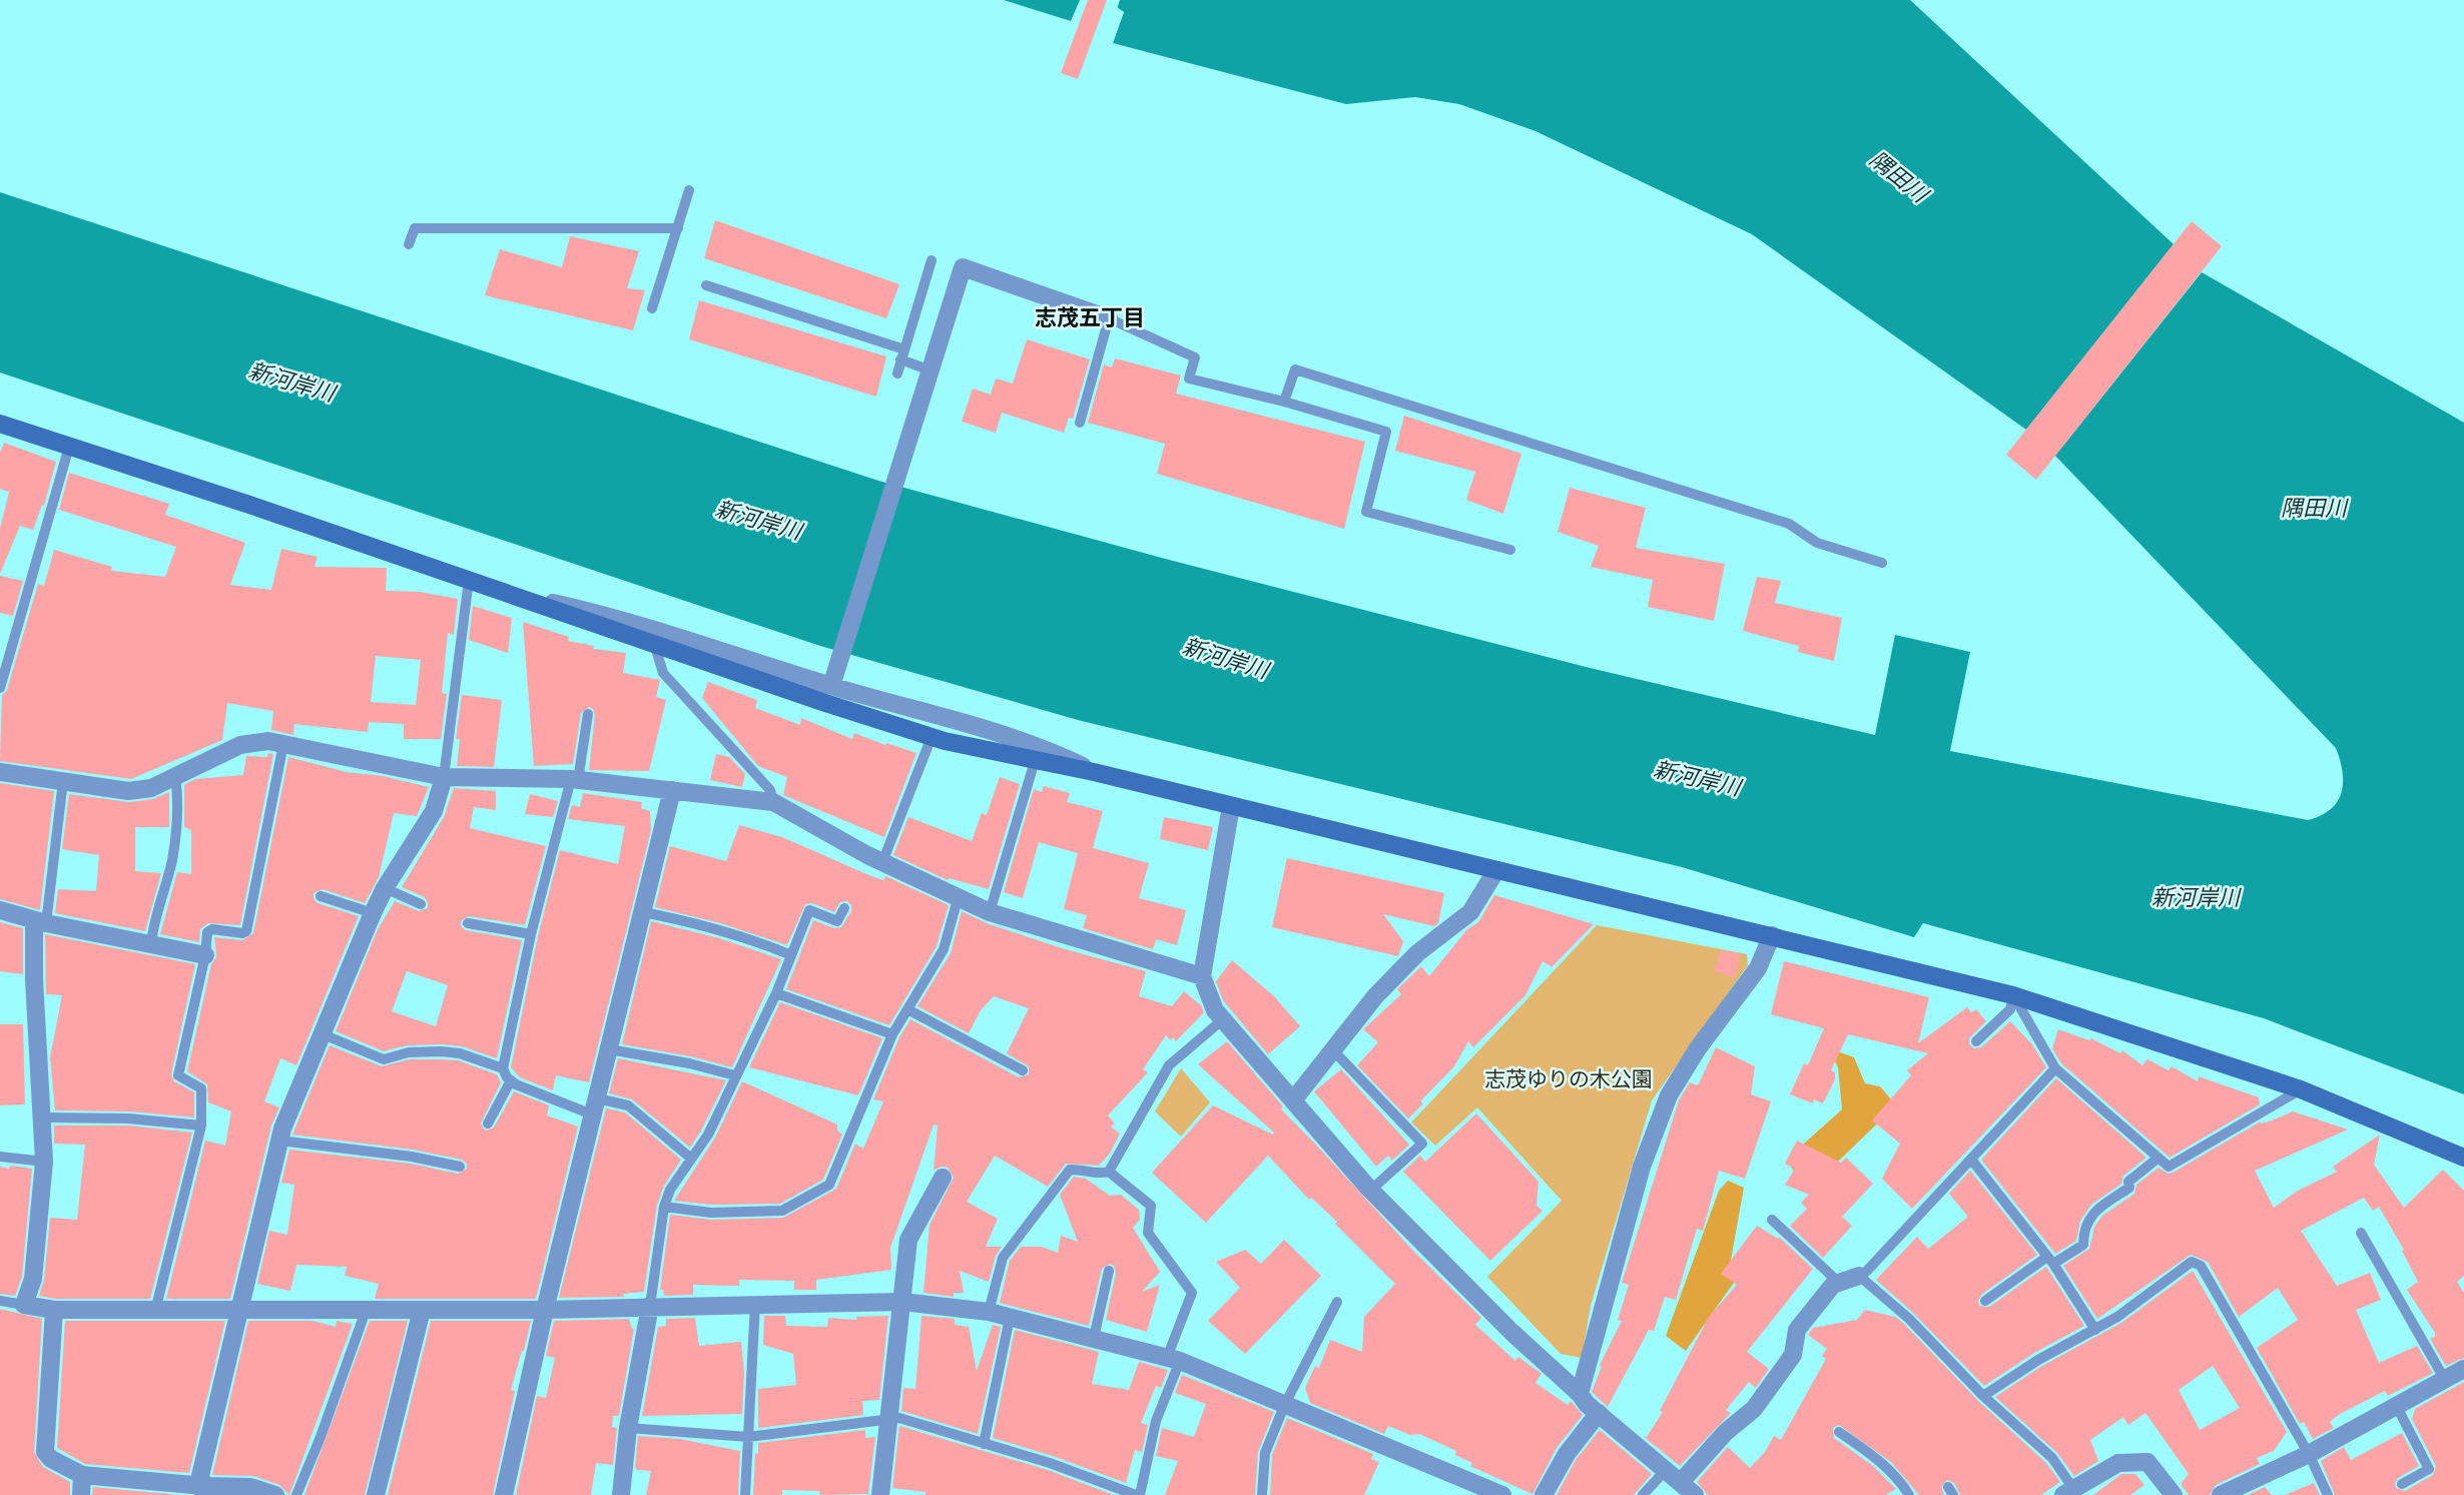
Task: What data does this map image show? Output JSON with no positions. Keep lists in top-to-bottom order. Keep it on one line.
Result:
{"districts":["志茂五丁目"],"water":["隅田川","新河岸川"],"parks":["志茂ゆりの木公園"]}
